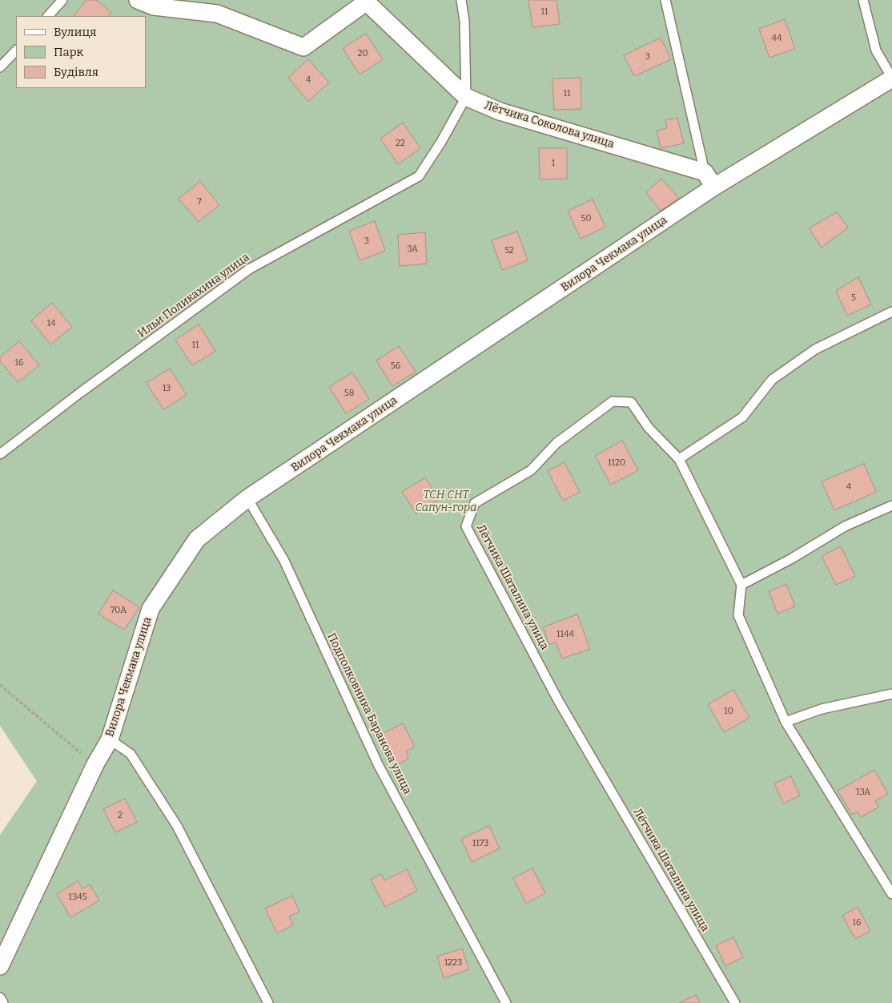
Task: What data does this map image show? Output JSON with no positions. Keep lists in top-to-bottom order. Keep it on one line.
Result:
{"streets":{"street":["Лётчика Соколова улица","Вилора Чекмака улица"],"lane":["Ильи Поликахина улица","Лётчика Шаталина улица","Подполковника Баранова улица"]},"crossings":[["Лётчика Соколова улица","Ильи Поликахина улица"],["Вилора Чекмака улица","Подполковника Баранова улица"]],"parks":["ТСН СНТ Сапун-гора"],"house_numbers":["11","44","20","3","4","11","22","1","7","50","3","3А","52","5","14","11","16","56","13","58","1120","4","70А","1144","10","13А","2","1173","1345","16","1223"],"legend":["Вулиця","Парк","Будівля"]}
